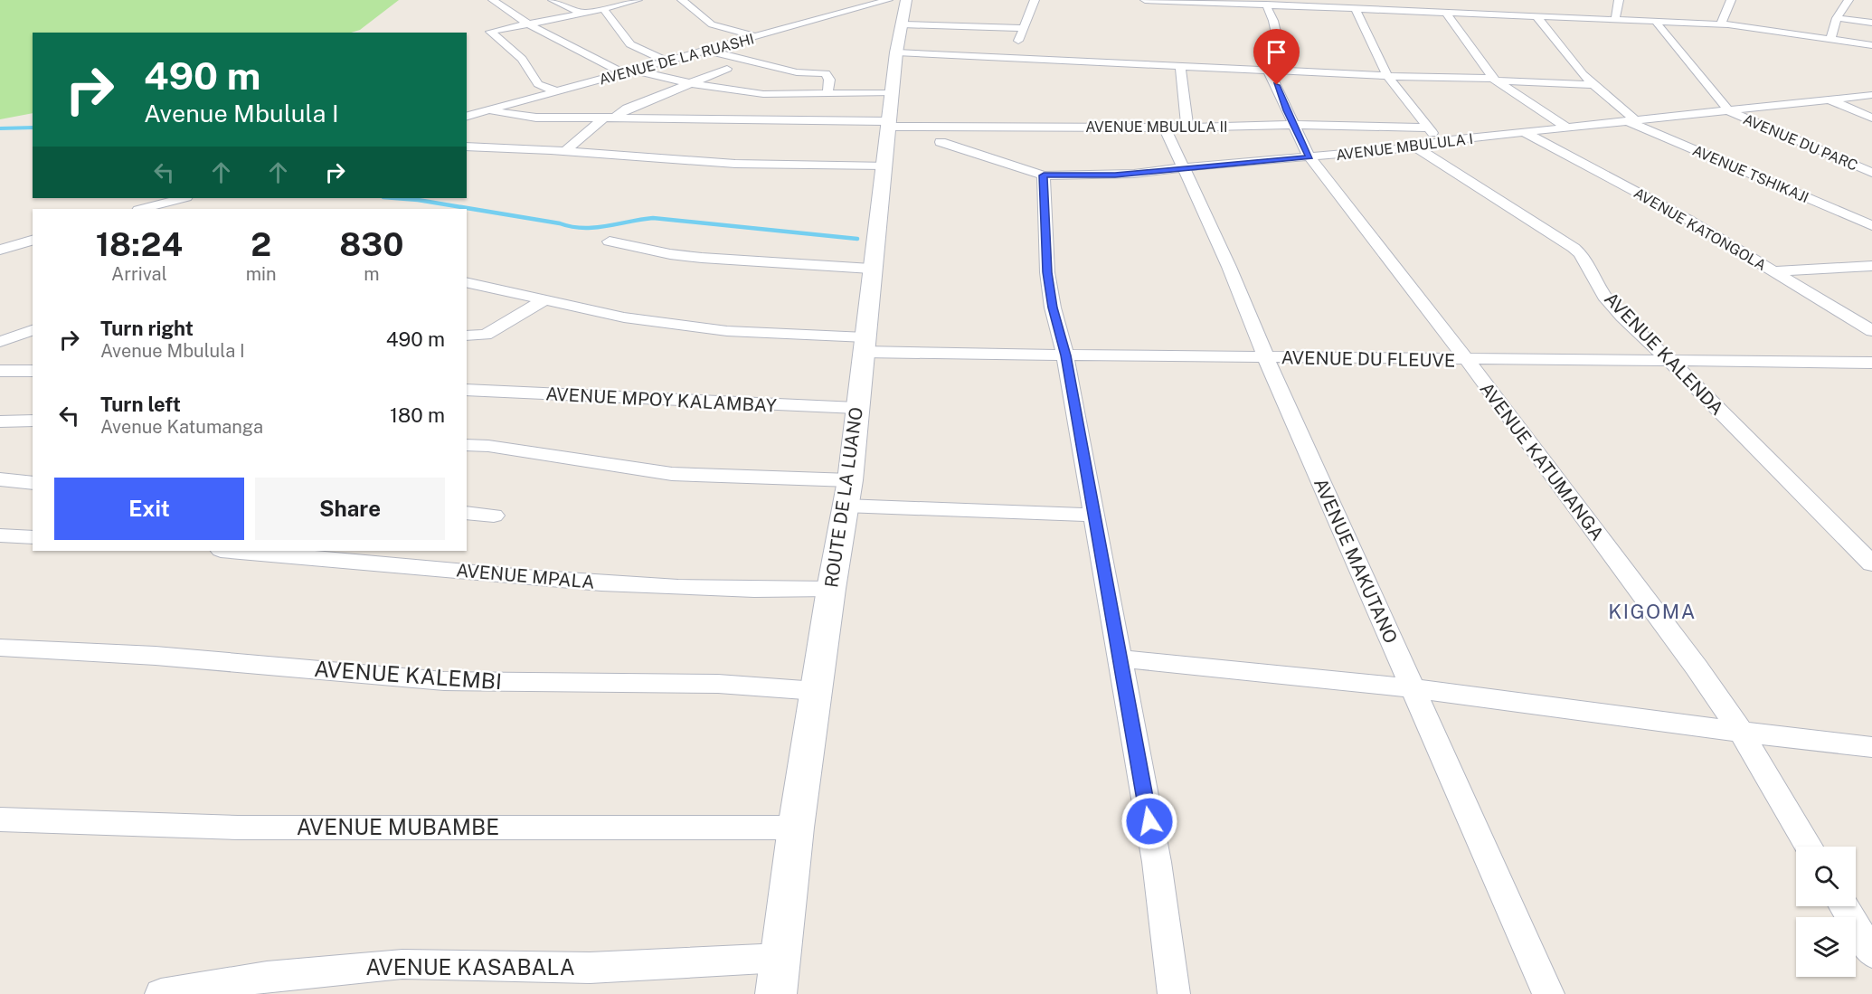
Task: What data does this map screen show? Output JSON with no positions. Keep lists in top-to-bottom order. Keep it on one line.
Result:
{"streets":{"street":["AVENUE DE LA RUASHI","AVENUE MBULULA II","AVENUE DU PARC","AVENUE MBULULA I","AVENUE TSHIKAJI","AVENUE KATONGOLA","AVENUE KALENDA","AVENUE DU FLEUVE","AVENUE MPOY KALAMBAY","AVENUE KATUMANGA","ROUTE DE LA LUANO","AVENUE MAKUTANO","AVENUE MPALA","AVENUE KALEMBI","AVENUE MUBAMBE","AVENUE KASABALA"]},"crossings":[["AVENUE DE LA RUASHI","AVENUE MBULULA II"],["AVENUE MBULULA II","AVENUE KATUMANGA"],["AVENUE MBULULA II","ROUTE DE LA LUANO"],["AVENUE MBULULA II","AVENUE MAKUTANO"],["AVENUE DU PARC","AVENUE MBULULA I"],["AVENUE MBULULA I","AVENUE TSHIKAJI"],["AVENUE MBULULA I","AVENUE KATONGOLA"],["AVENUE MBULULA I","AVENUE KALENDA"],["AVENUE MBULULA I","AVENUE KATUMANGA"],["AVENUE MBULULA I","AVENUE MAKUTANO"],["AVENUE KALENDA","AVENUE DU FLEUVE"],["AVENUE DU FLEUVE","AVENUE KATUMANGA"],["AVENUE DU FLEUVE","ROUTE DE LA LUANO"],["AVENUE DU FLEUVE","AVENUE MAKUTANO"],["AVENUE MPOY KALAMBAY","ROUTE DE LA LUANO"],["ROUTE DE LA LUANO","AVENUE MPALA"],["ROUTE DE LA LUANO","AVENUE KALEMBI"],["ROUTE DE LA LUANO","AVENUE MUBAMBE"],["ROUTE DE LA LUANO","AVENUE KASABALA"]],"districts":["KIGOMA"],"page":{"turn":["490 m","Avenue Mbulula I"],"eta":["18:24","Arrival","2","min","830","m"],"list":[{"name":"Turn right","note":"Avenue Mbulula I","value":"490 m"},{"name":"Turn left","note":"Avenue Katumanga","value":"180 m"}],"buttons":["Exit","Share"]}}
